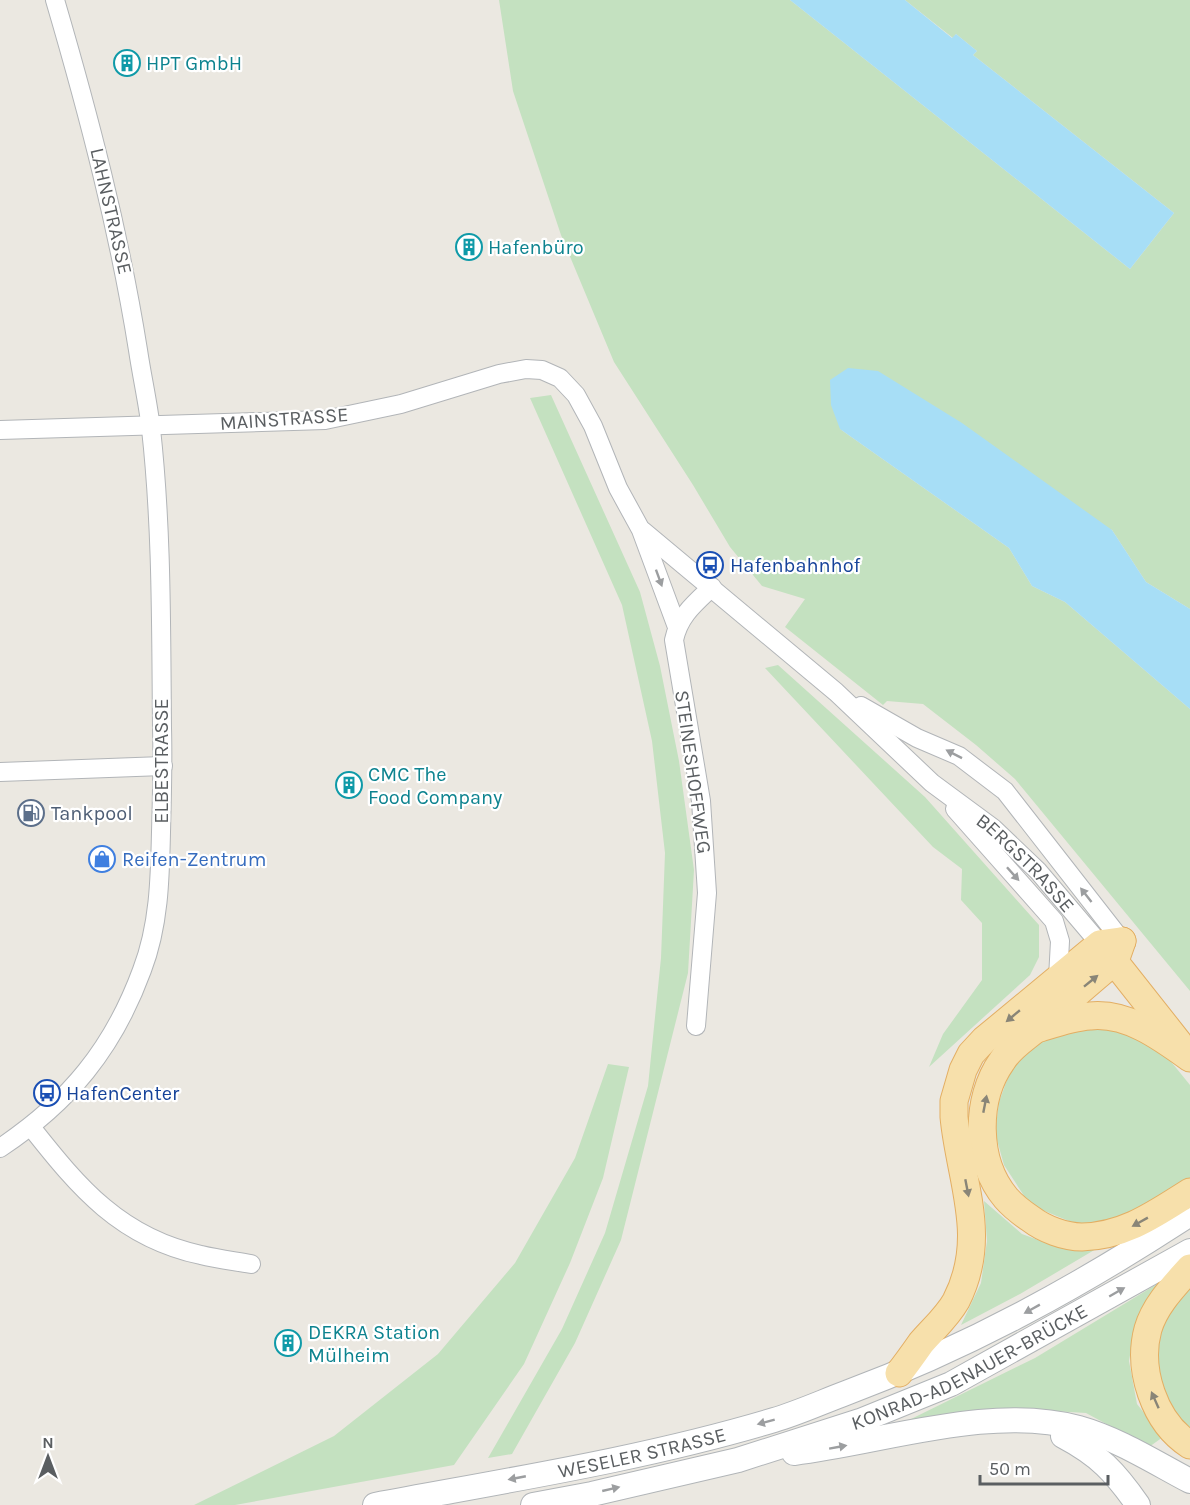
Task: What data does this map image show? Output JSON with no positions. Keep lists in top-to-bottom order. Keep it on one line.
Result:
{"streets":{"main road":["BERGSTRASSE","KONRAD-ADENAUER-BRÜCKE","WESELER STRASSE"],"street":["LAHNSTRASSE","MAINSTRASSE","ELBESTRASSE","STEINESHOFFWEG"]},"crossings":[["LAHNSTRASSE","MAINSTRASSE"],["LAHNSTRASSE","ELBESTRASSE"],["MAINSTRASSE","ELBESTRASSE"],["MAINSTRASSE","STEINESHOFFWEG"],["STEINESHOFFWEG","BERGSTRASSE"],["KONRAD-ADENAUER-BRÜCKE","WESELER STRASSE"]],"places":{"building":["HPT GmbH","Hafenbüro","CMC The Food Company","DEKRA Station Mülheim"],"bus stop":["Hafenbahnhof","HafenCenter"],"fuel station":["Tankpool"],"shop":["Reifen-Zentrum"]},"scale_bar":"50 m","north":"top"}
